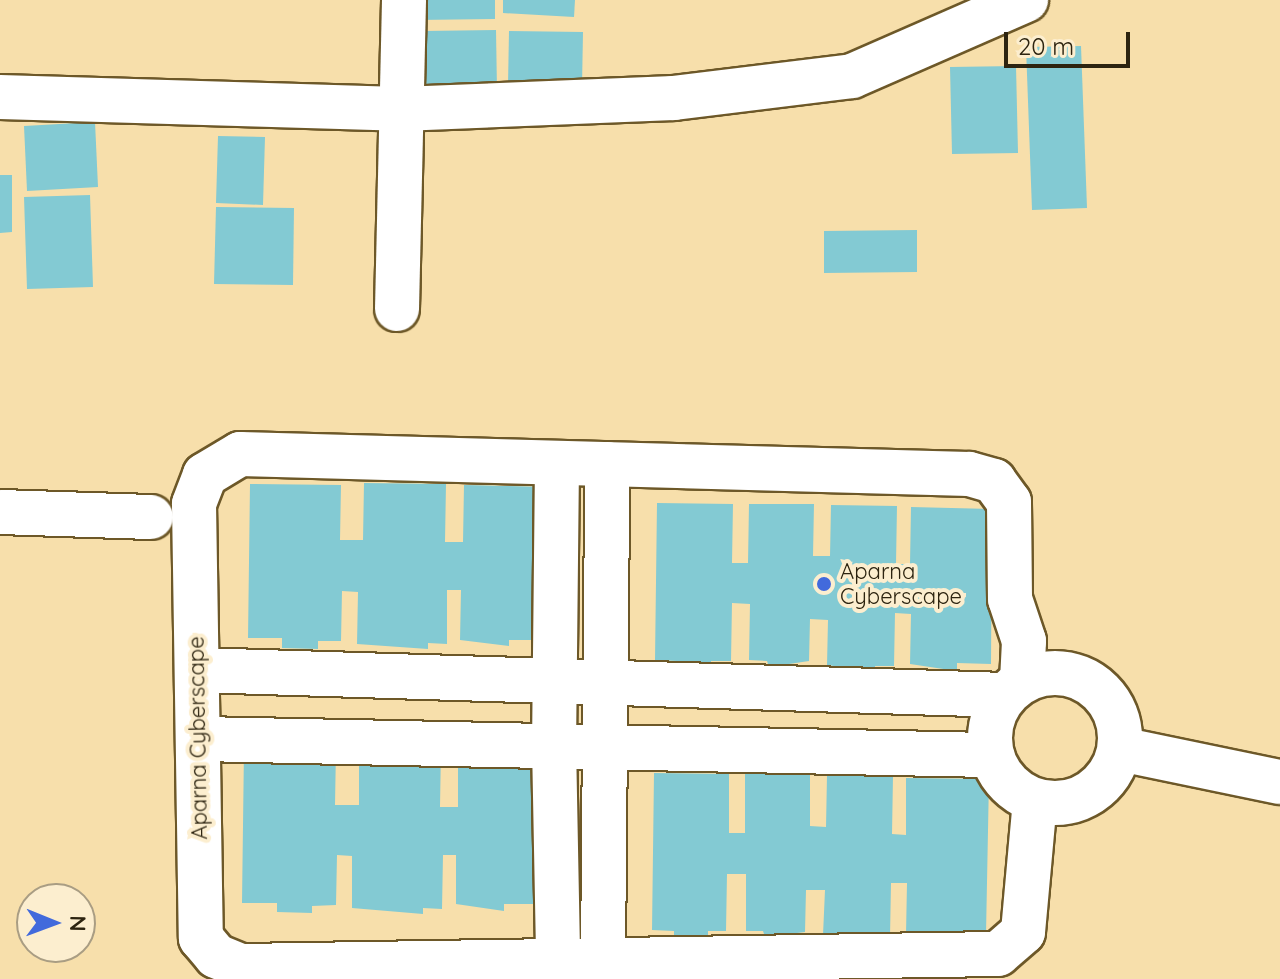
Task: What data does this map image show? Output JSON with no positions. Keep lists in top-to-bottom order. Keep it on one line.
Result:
{"streets":{"street":["Aparna Cyberscape"]},"places":["Aparna Cyberscape"],"scale_bar":"20 m","north":"right"}
